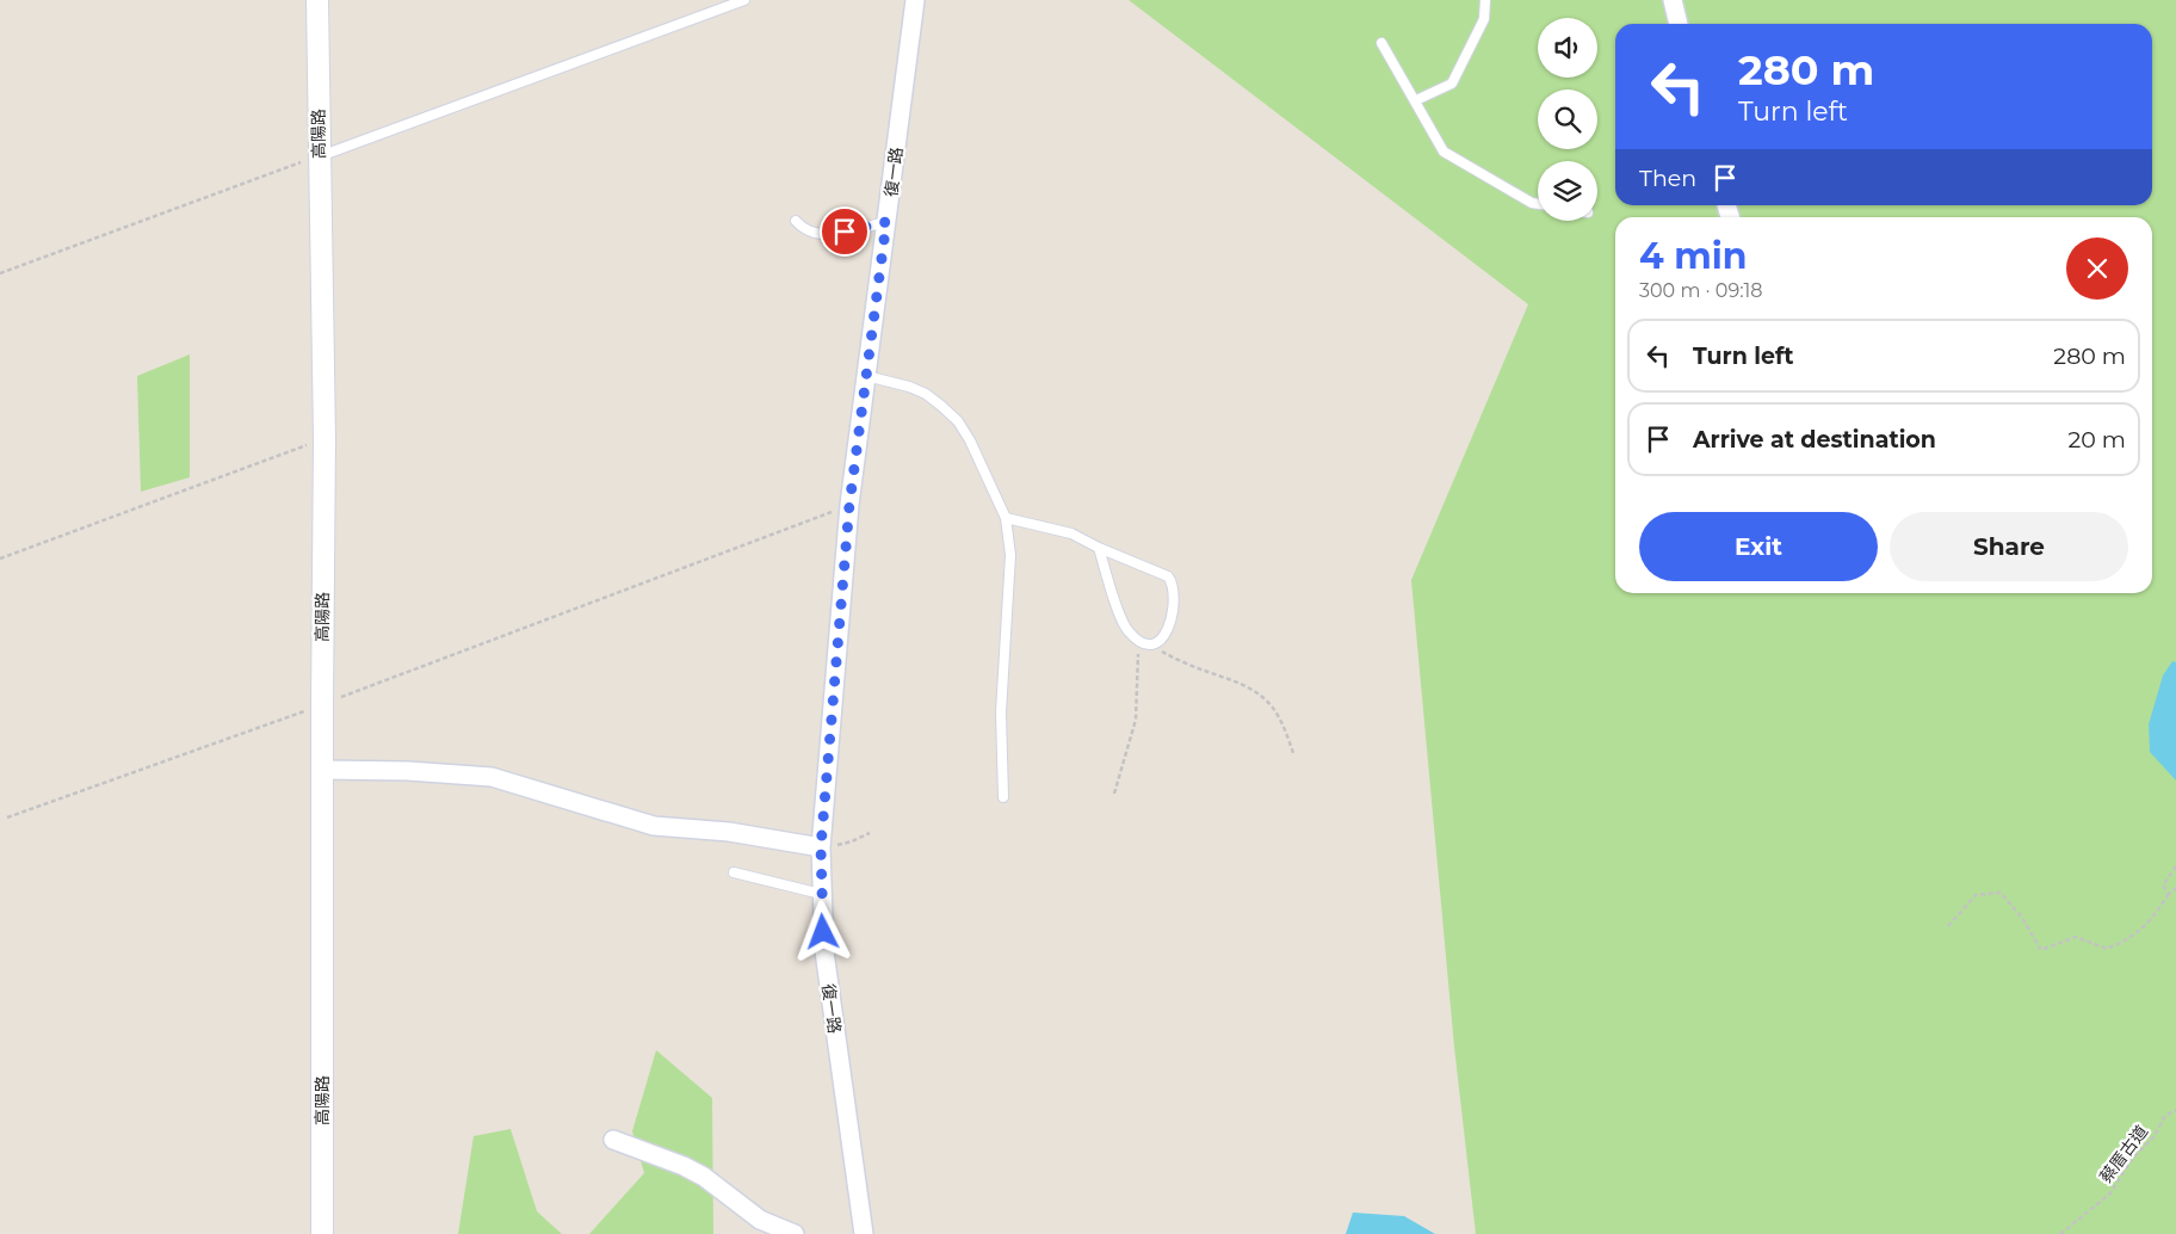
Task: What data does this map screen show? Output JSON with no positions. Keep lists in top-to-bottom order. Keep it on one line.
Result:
{"streets":{"street":["高陽路","復一路"],"path":["蔡厝古道"]},"page":{"turn":["280 m","Turn left"],"then":"Then","heading":["4 min","300 m · 09:18"],"list":[{"name":"Turn left","value":"280 m"},{"name":"Arrive at destination","value":"20 m"}],"buttons":["Exit","Share"]}}
